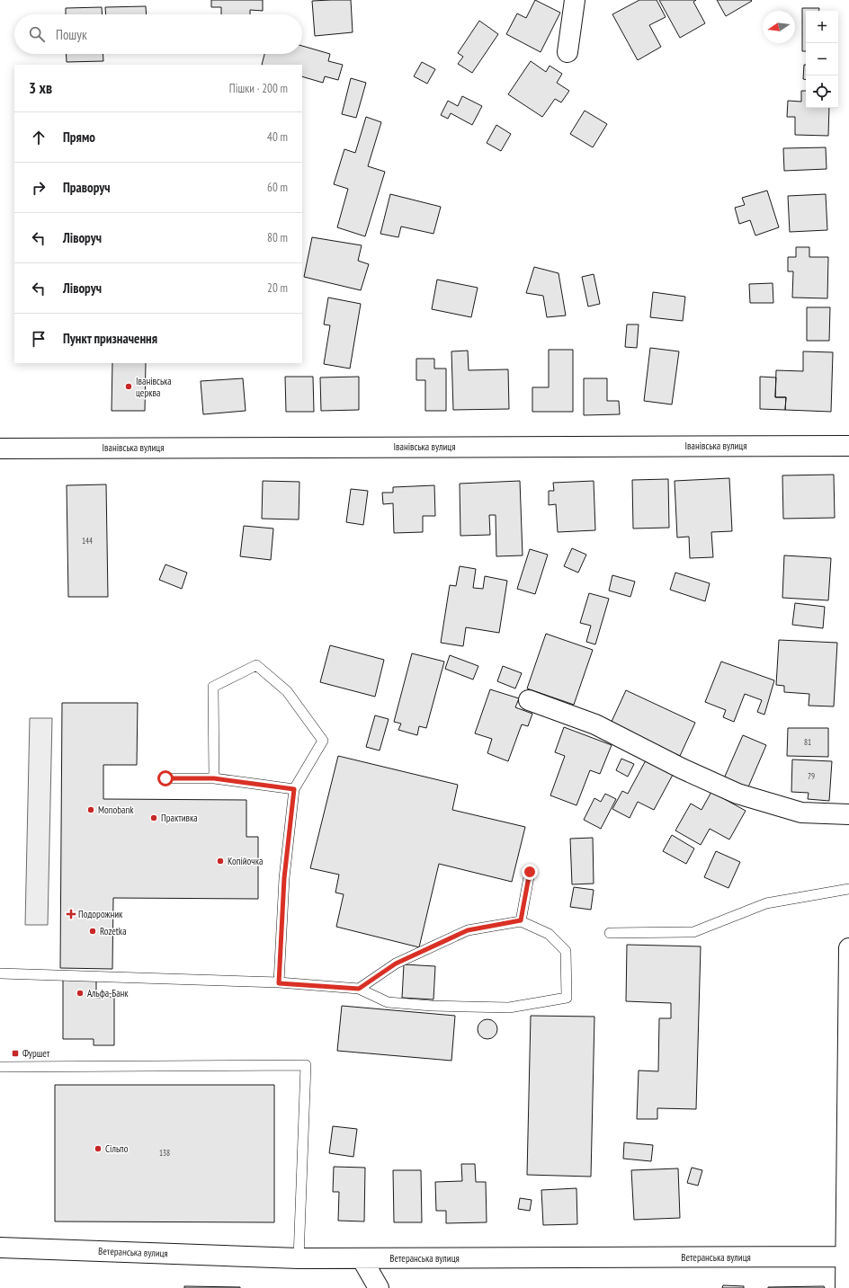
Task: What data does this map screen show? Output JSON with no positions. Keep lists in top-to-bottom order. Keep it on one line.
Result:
{"streets":{"street":["Іванівська вулиця","Ветеранська вулиця"]},"places":{"other":["Іванівська церква","Monobank","Практивка","Копійочка","Rozetka","Альфа-Банк","Сільпо"],"health":["Подорожник"],"transit":["Фуршет"]},"house_numbers":["144","81","79","138"],"north":"left","page":{"map_buttons":["+","−"],"search":"Пошук","heading":["3 хв","Пішки · 200 m"],"list":[["Прямо","40 m"],["Праворуч","60 m"],["Ліворуч","80 m"],["Ліворуч","20 m"],"Пункт призначення"]}}
